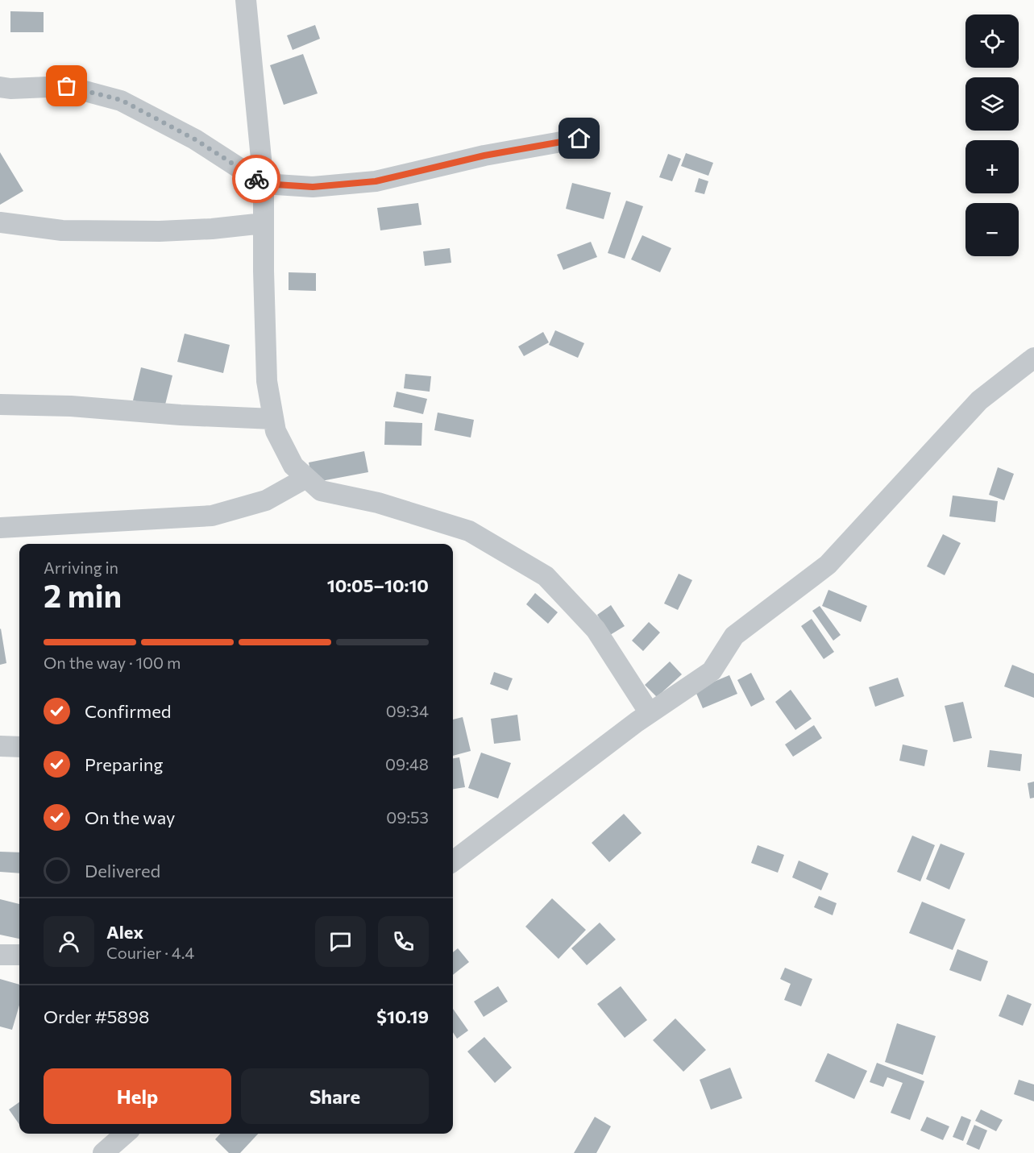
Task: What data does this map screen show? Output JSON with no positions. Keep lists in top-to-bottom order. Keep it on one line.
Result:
{"page":{"map_buttons":["+","−"],"heading":["2 min","Arriving in","10:05–10:10"],"panel":["Alex","Courier · 4.4","Order #5898","$10.19"],"bar":"On the way · 100 m","list":[["Confirmed","09:34"],["Preparing","09:48"],["On the way","09:53"],"Delivered"],"buttons":["Help","Share"]}}
